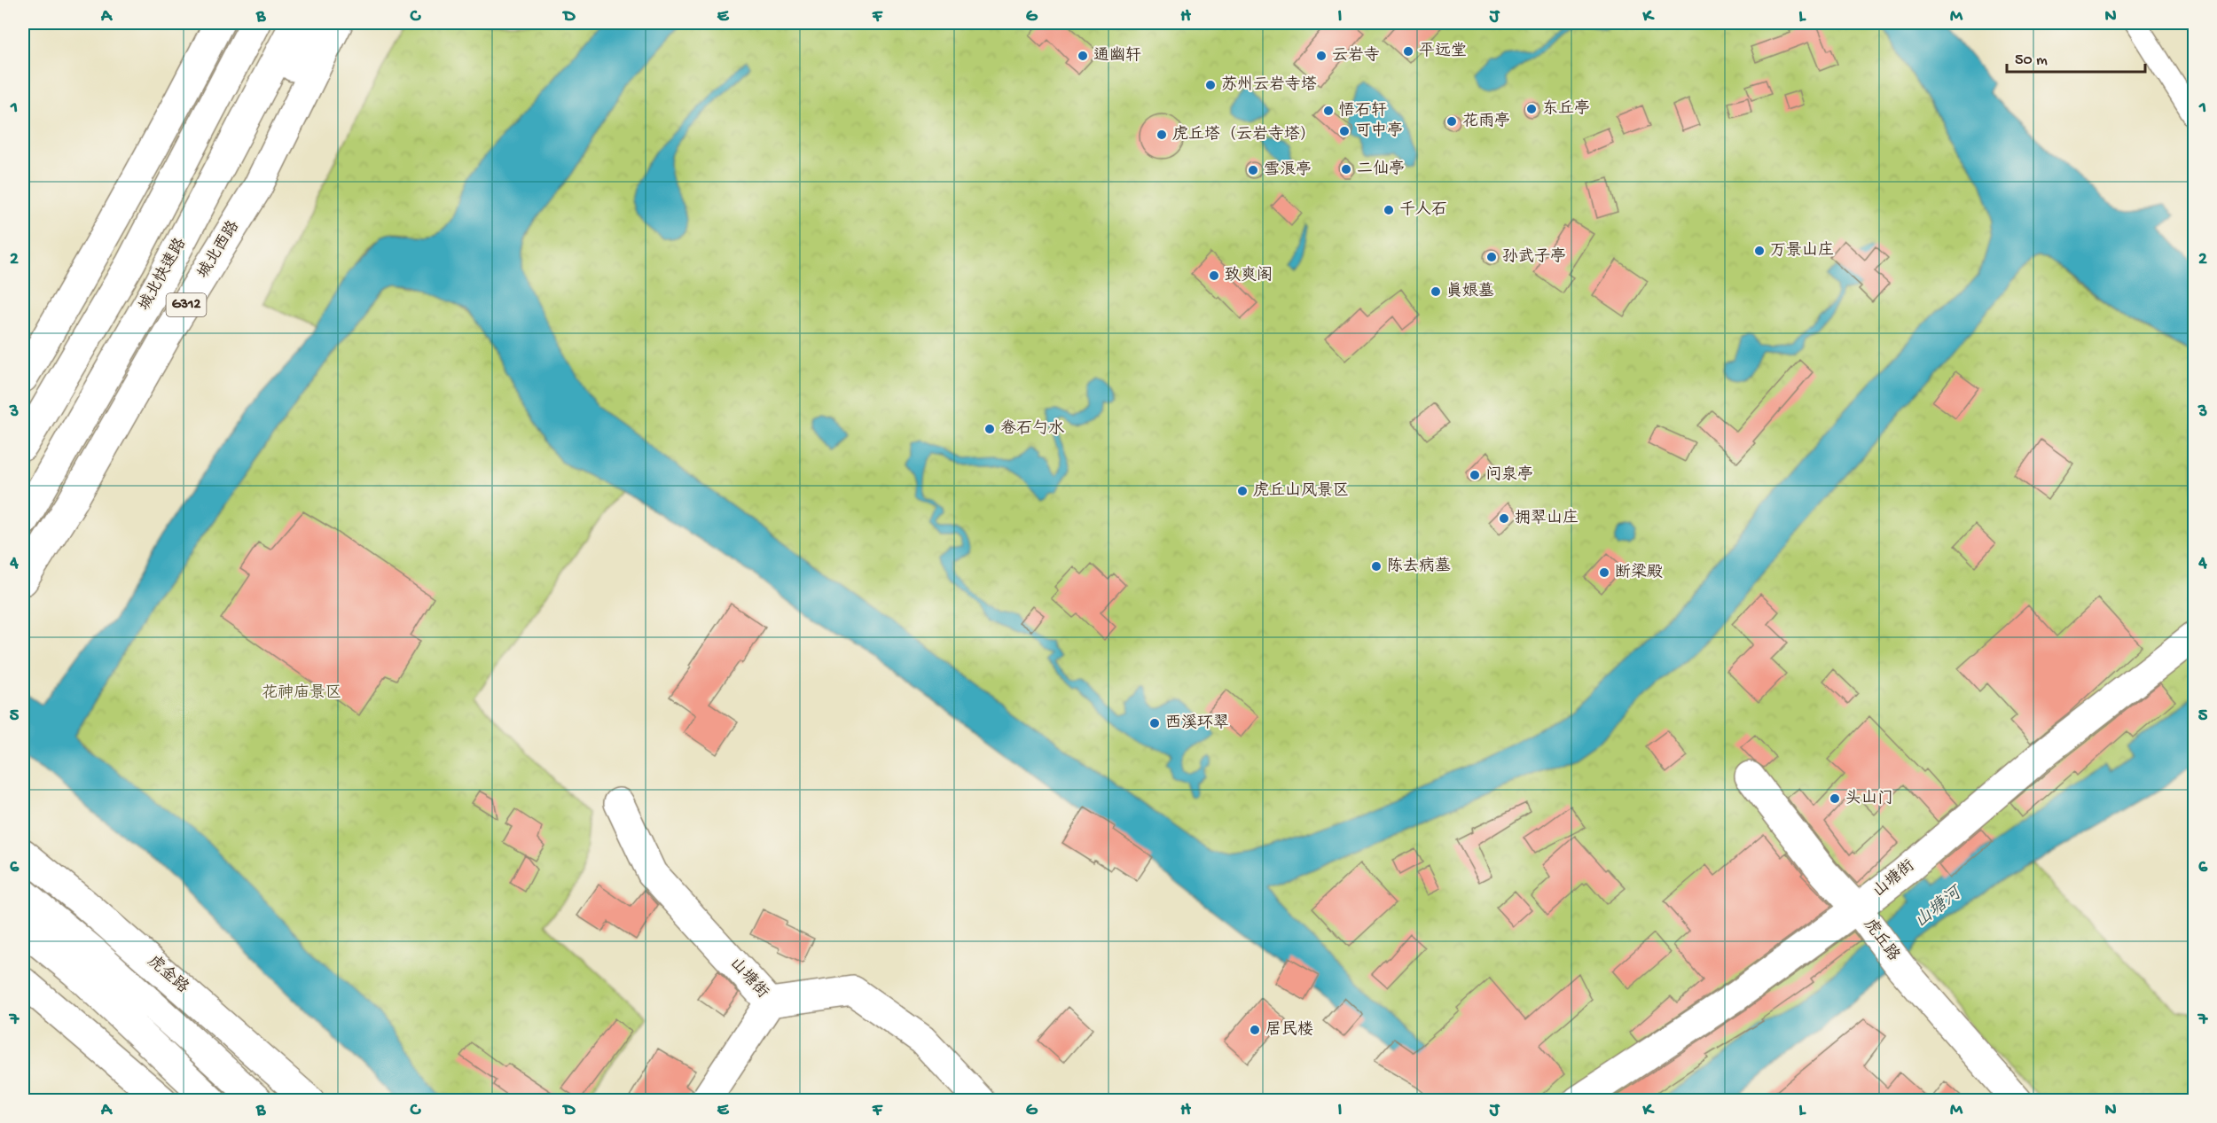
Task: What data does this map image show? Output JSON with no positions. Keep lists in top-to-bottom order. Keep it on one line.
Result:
{"streets":{"main road":["城北西路","城北快速路","G312","山塘街","虎丘路","虎金路"]},"crossings":[["山塘街","虎丘路"]],"water":["山塘河"],"parks":["花神庙景区"],"places":["平远堂","通幽轩","云岩寺","苏州云岩寺塔","东丘亭","悟石轩","花雨亭","可中亭","虎丘塔（云岩寺塔）","二仙亭","雪浪亭","千人石","万景山庄","孙武子亭","致爽阁","真娘墓","卷石勺水","问泉亭","虎丘山风景区","拥翠山庄","陈去病墓","断梁殿","西溪环翠","头山门","居民楼"],"scale_bar":"50 m","grid":{"columns":["A","B","C","D","E","F","G","H","I","J","K","L","M","N"],"rows":["1","2","3","4","5","6","7"]}}
